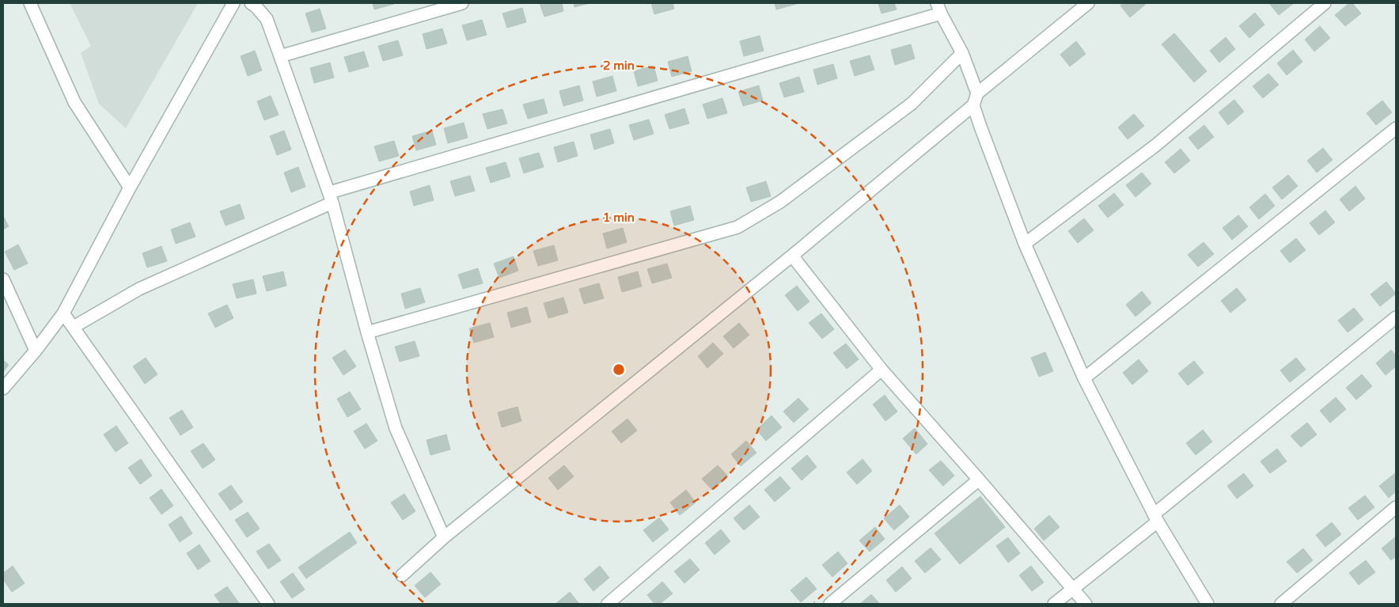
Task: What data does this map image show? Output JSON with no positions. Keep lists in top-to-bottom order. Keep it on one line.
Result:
{"rings":["2 min","1 min"]}
